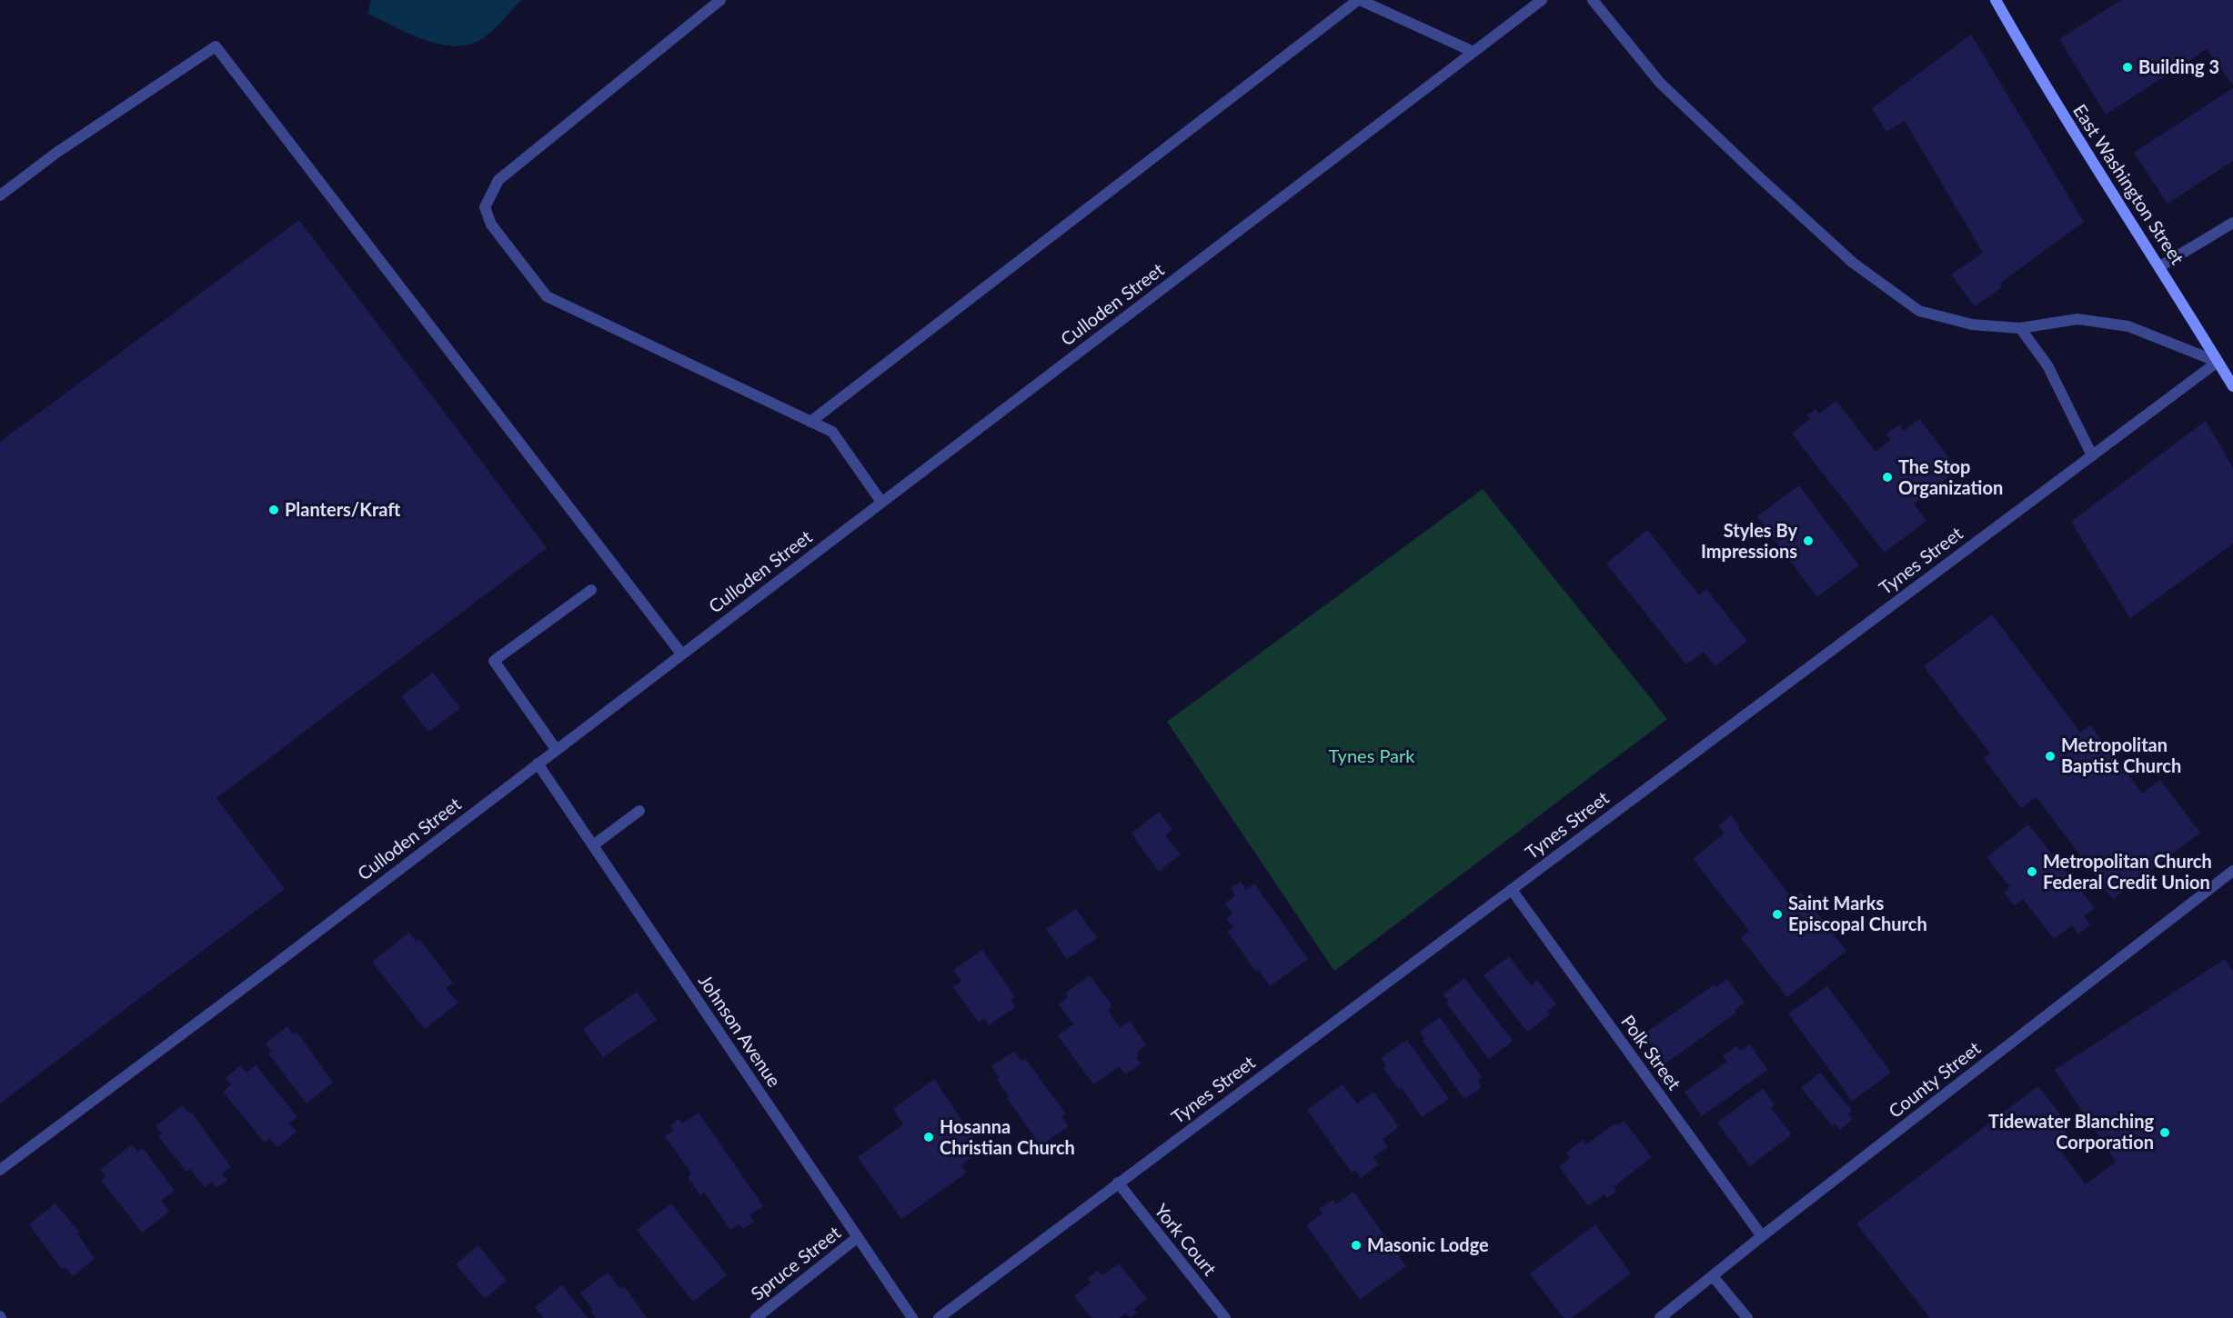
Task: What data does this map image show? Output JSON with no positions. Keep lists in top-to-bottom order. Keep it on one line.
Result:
{"streets":{"main road":["East Washington Street"],"street":["Culloden Street","Tynes Street","Johnson Avenue","Polk Street","County Street","York Court","Spruce Street"]},"crossings":[["East Washington Street","Tynes Street"],["Culloden Street","Johnson Avenue"],["Tynes Street","Polk Street"],["Tynes Street","York Court"],["Johnson Avenue","Spruce Street"],["Polk Street","County Street"]],"parks":["Tynes Park"],"places":["Building 3","The Stop Organization","Planters/Kraft","Styles By Impressions","Metropolitan Baptist Church","Metropolitan Church Federal Credit Union","Saint Marks Episcopal Church","Tidewater Blanching Corporation","Hosanna Christian Church","Masonic Lodge"]}
